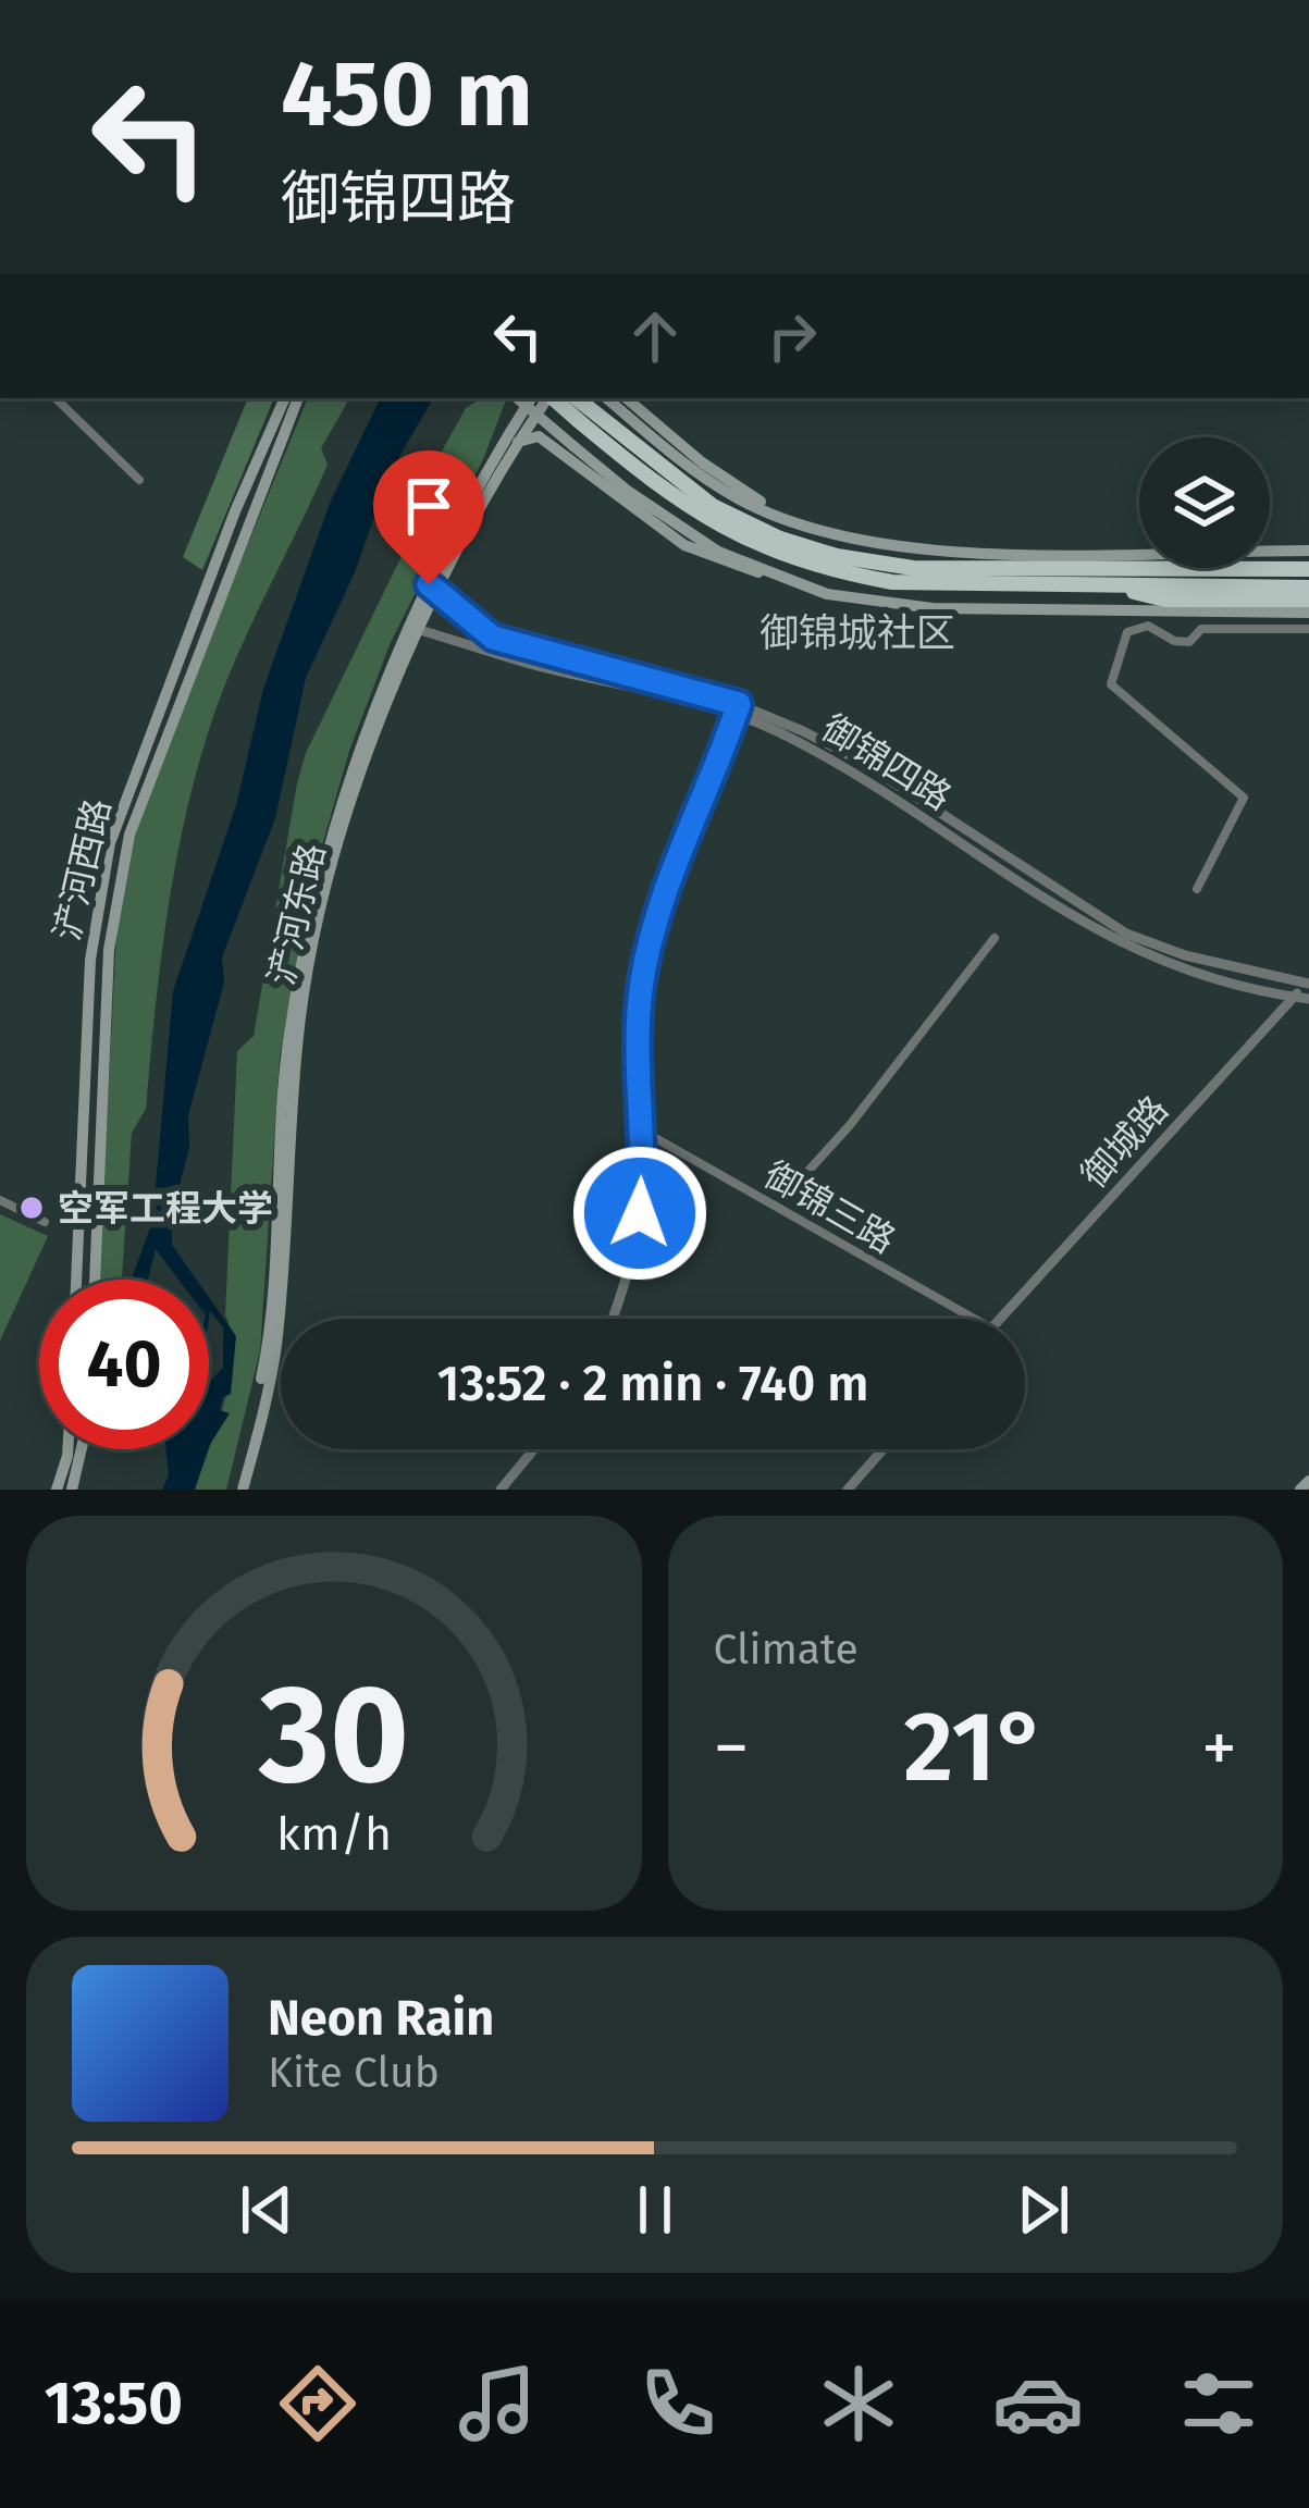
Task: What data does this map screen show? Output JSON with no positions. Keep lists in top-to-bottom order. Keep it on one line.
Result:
{"streets":{"main road":["浐河西路","浐河东路"],"street":["御锦四路","御城路","御锦三路"]},"crossings":[["御锦四路","浐河东路"],["御锦四路","御城路"]],"districts":["御锦城社区"],"places":["空军工程大学"],"page":{"turn":["450 m","御锦四路"],"limit":"40","trip":"13:52 · 2 min · 740 m","tile":"Climate","heat":["−","21°","+"],"song":["Neon Rain","Kite Club"],"tabs":"13:50","gauge":["30","km/h"]}}
